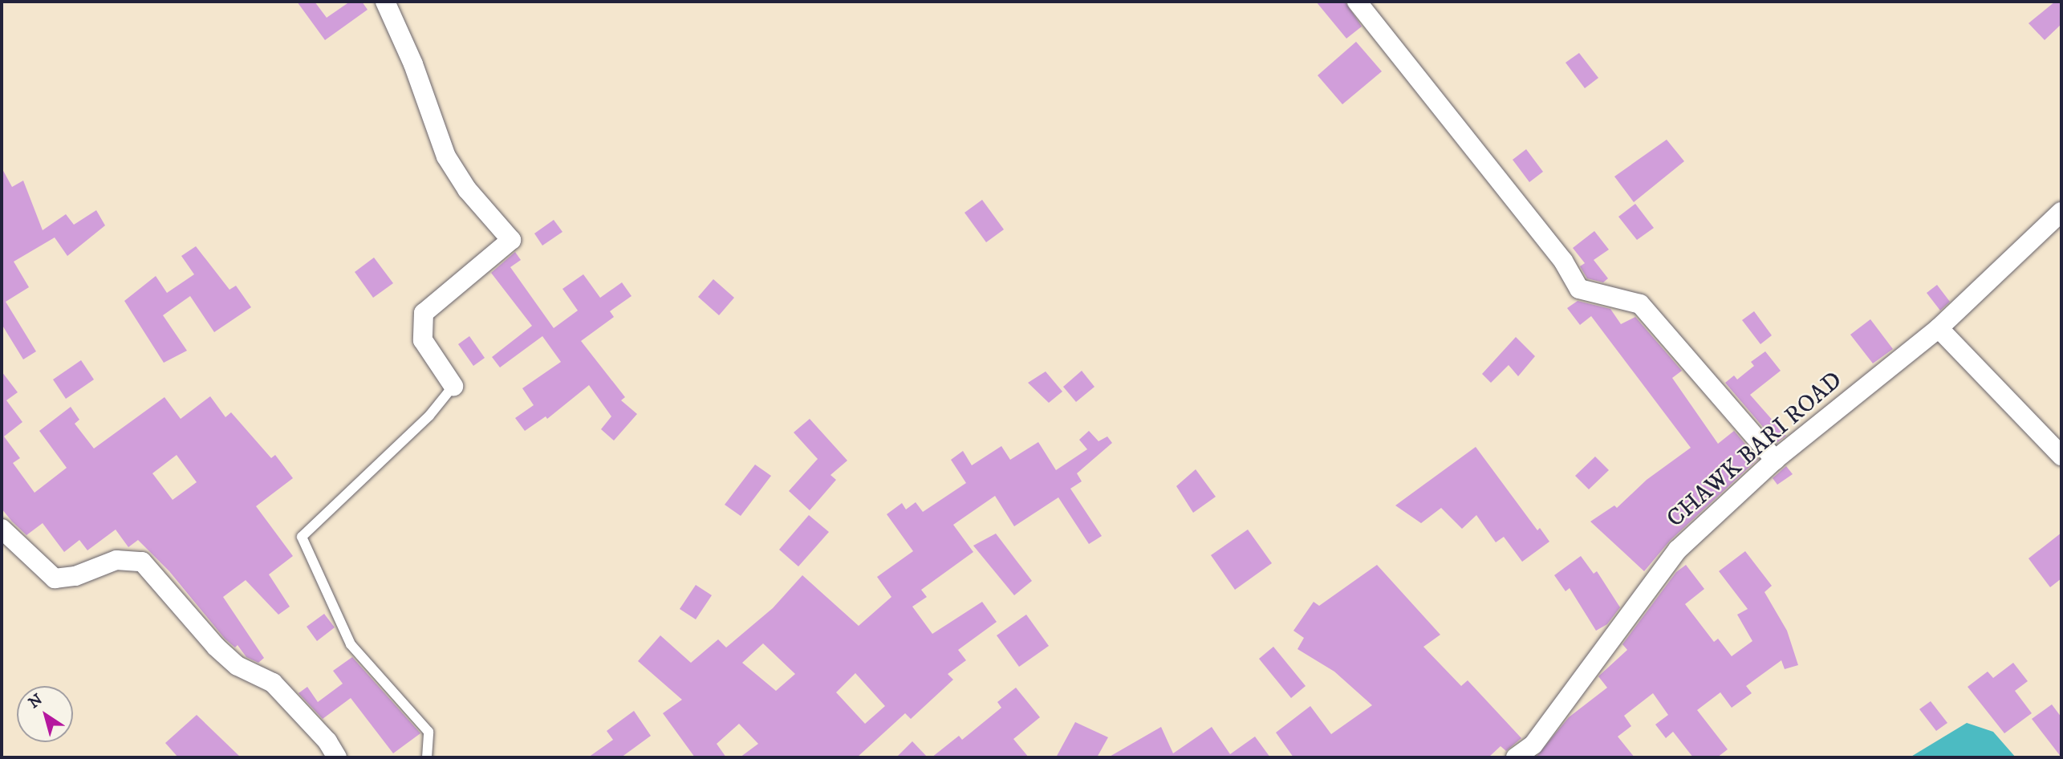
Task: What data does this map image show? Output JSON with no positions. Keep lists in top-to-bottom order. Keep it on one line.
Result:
{"streets":{"street":["CHAWK BARI ROAD"]},"north":"top left"}
